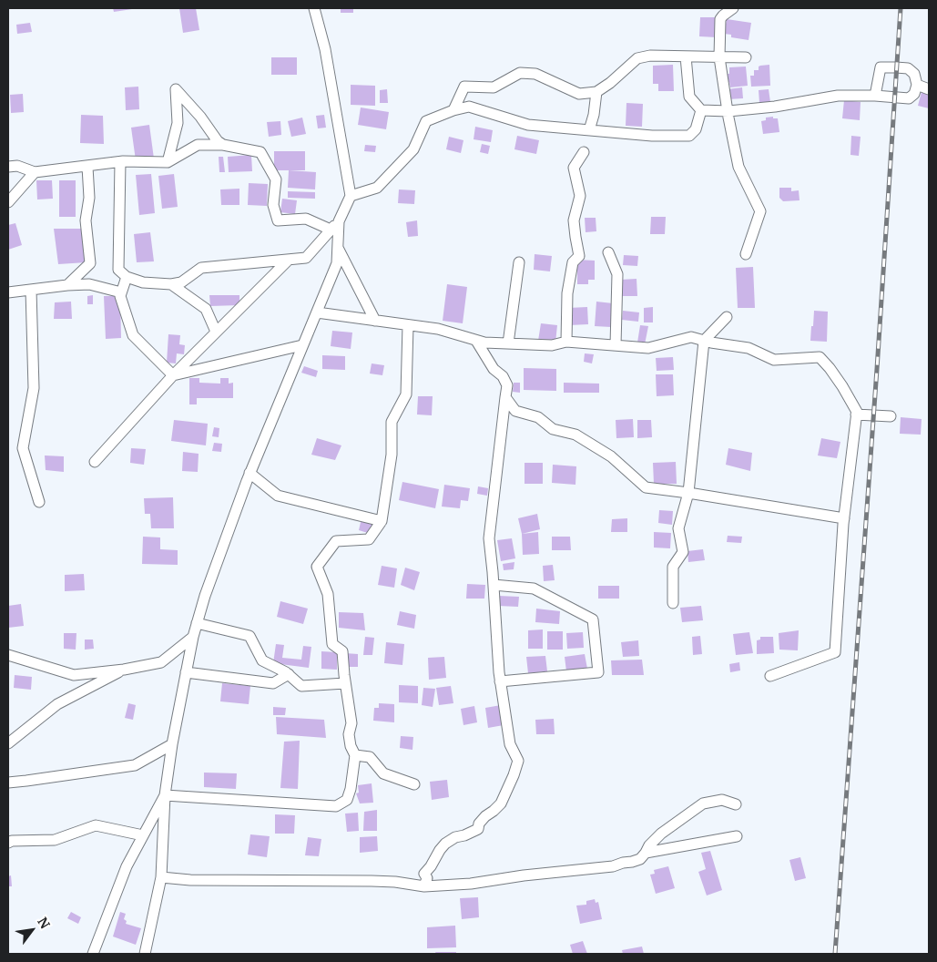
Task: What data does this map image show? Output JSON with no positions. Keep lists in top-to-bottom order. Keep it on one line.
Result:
{"north":"top right"}
